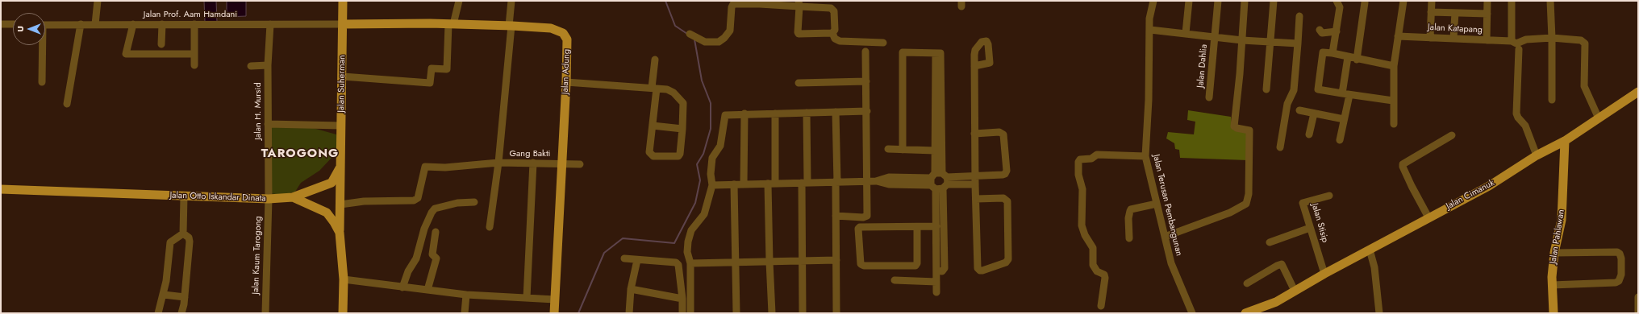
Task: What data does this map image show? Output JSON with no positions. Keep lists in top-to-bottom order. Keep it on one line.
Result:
{"streets":{"main road":["Jalan Adung","Jalan Suherman","Jalan Cimanuk","Jalan Otto Iskandar Dinata","Jalan Pahlawan"],"street":["Jalan Prof. Aam Hamdani","Jalan Katapang","Jalan Dahlia","Jalan H. Mursid","Gang Bakti","Jalan Terusan Pembangunan","Jalan Stisip","Jalan Kaum Tarogong"]},"crossings":[["Jalan Prof. Aam Hamdani","Jalan Adung"],["Jalan Prof. Aam Hamdani","Jalan Suherman"],["Jalan Prof. Aam Hamdani","Jalan H. Mursid"],["Jalan Katapang","Jalan Cimanuk"],["Jalan Adung","Jalan Suherman"],["Jalan Adung","Gang Bakti"],["Jalan Suherman","Gang Bakti"],["Jalan Suherman","Jalan Otto Iskandar Dinata"],["Jalan H. Mursid","Jalan Otto Iskandar Dinata"],["Jalan H. Mursid","Jalan Kaum Tarogong"],["Gang Bakti","Jalan Otto Iskandar Dinata"],["Jalan Cimanuk","Jalan Stisip"],["Jalan Cimanuk","Jalan Pahlawan"],["Jalan Otto Iskandar Dinata","Jalan Kaum Tarogong"]],"districts":["TAROGONG"],"north":"left"}
